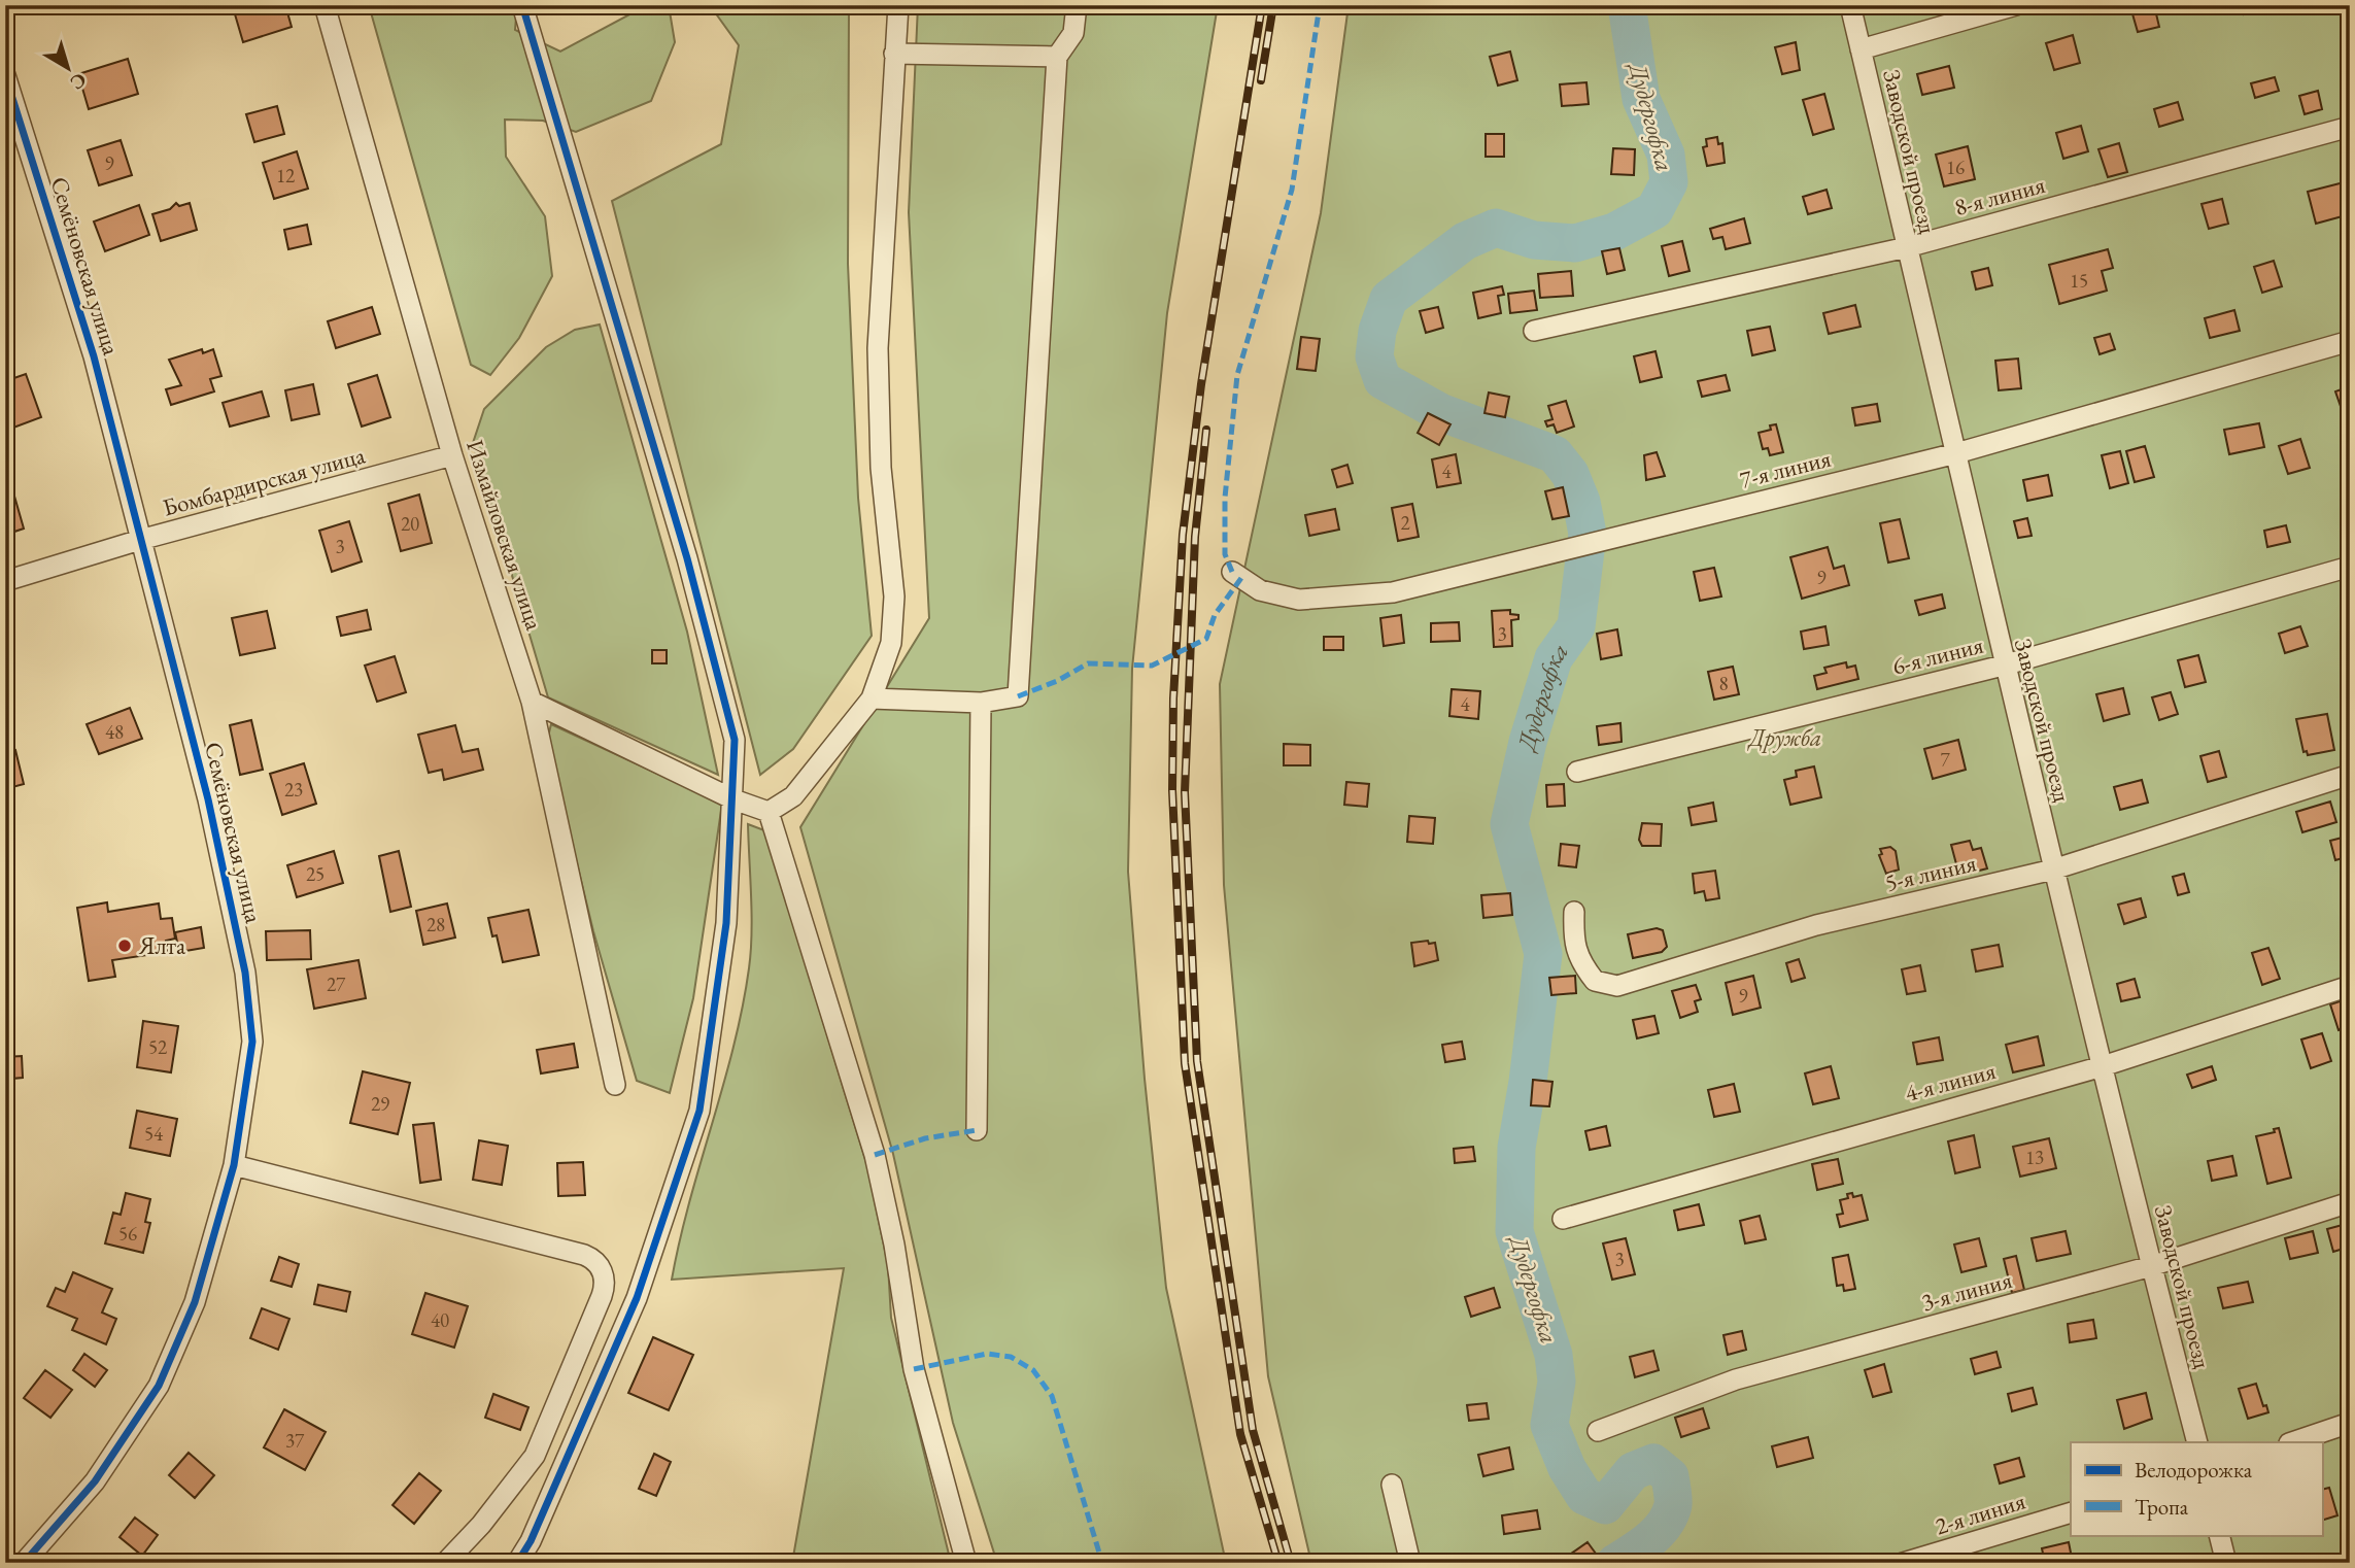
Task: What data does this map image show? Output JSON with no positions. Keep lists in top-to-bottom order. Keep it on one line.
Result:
{"streets":{"street":["Заводской проезд","8-я линия","Семёновская улица","7-я линия","Бомбардирская улица","Измайловская улица","6-я линия","5-я линия","4-я линия","3-я линия","2-я линия"]},"crossings":[["Заводской проезд","8-я линия"],["Заводской проезд","7-я линия"],["Заводской проезд","6-я линия"],["Заводской проезд","5-я линия"],["Заводской проезд","4-я линия"],["Заводской проезд","3-я линия"],["Семёновская улица","Бомбардирская улица"],["Бомбардирская улица","Измайловская улица"]],"water":["Дудергофка"],"parks":["Дружба"],"places":["Ялта"],"house_numbers":["9","16","12","15","4","2","20","3","9","3","8","4","48","7","23","25","28","27","9","52","29","54","13","56","3","40","37"],"legend":["Велодорожка","Тропа"],"north":"bottom right"}
